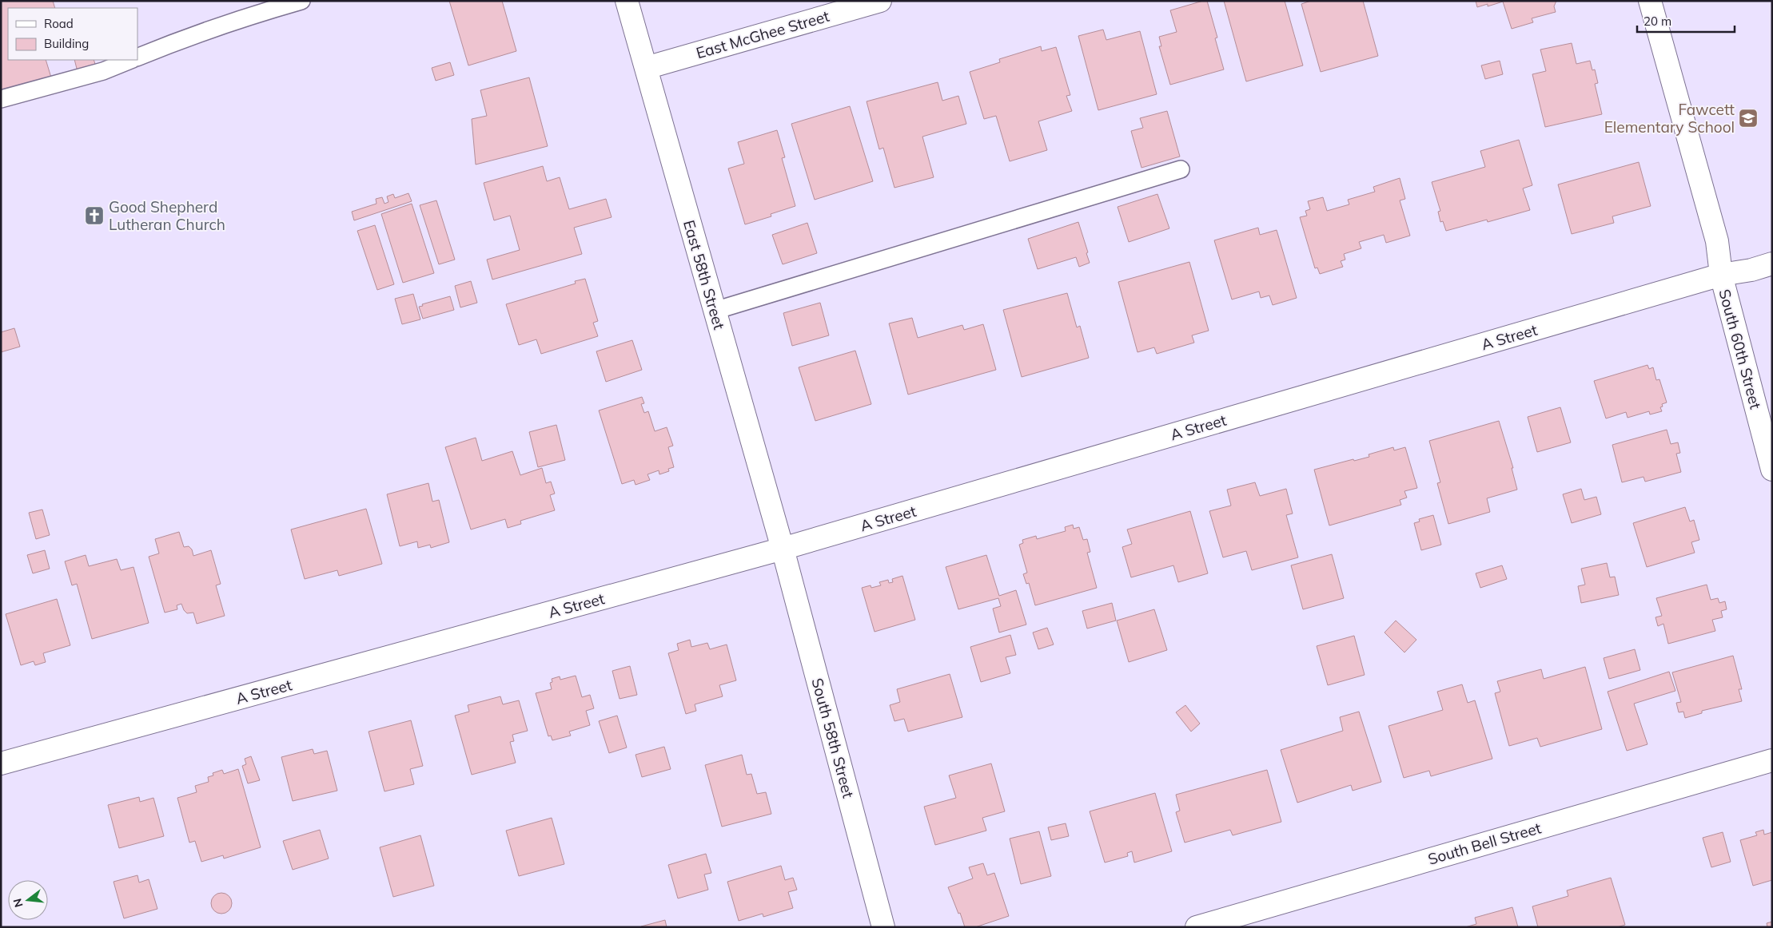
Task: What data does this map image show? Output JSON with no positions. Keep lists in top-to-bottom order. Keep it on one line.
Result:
{"streets":{"street":["East McGhee Street","East 58th Street","A Street","South 60th Street","South 58th Street","South Bell Street"]},"crossings":[["East McGhee Street","East 58th Street"],["East 58th Street","A Street"],["East 58th Street","South 58th Street"],["A Street","South 60th Street"],["A Street","South 58th Street"]],"places":{"school or university":["Fawcett Elementary School"],"church":["Good Shepherd Lutheran Church"]},"legend":["Road","Building"],"scale_bar":"20 m","north":"left"}
